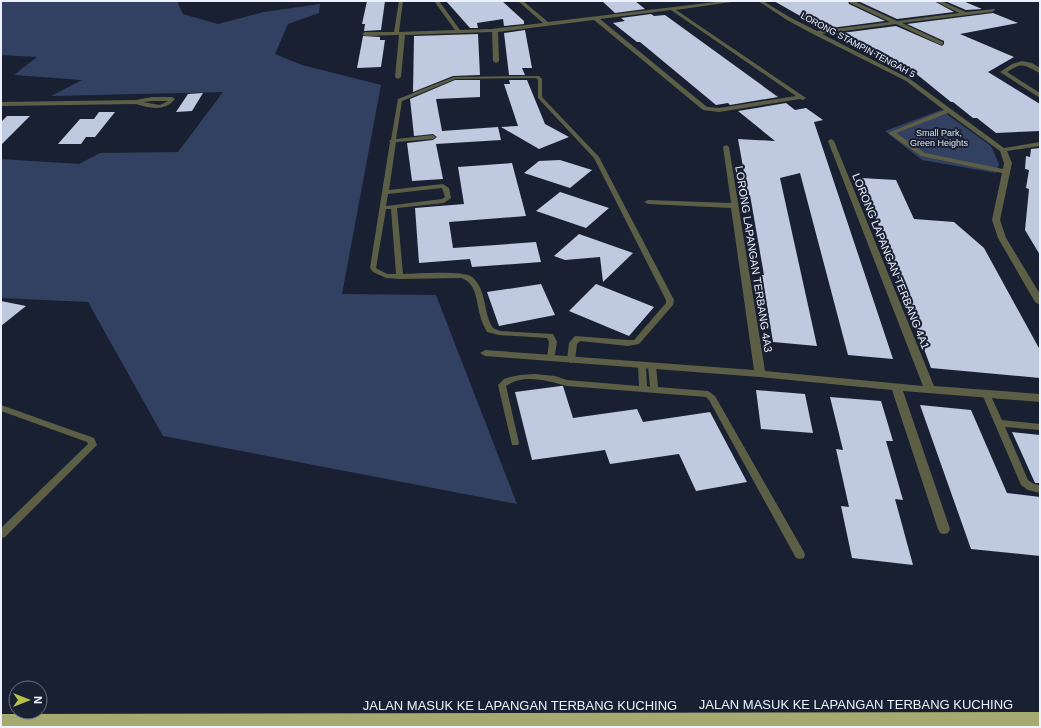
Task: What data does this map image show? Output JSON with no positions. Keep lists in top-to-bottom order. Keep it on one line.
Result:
{"streets":{"highway":["JALAN MASUK KE LAPANGAN TERBANG KUCHING"],"street":["LORONG STAMPIN TENGAH 5","LORONG LAPANGAN TERBANG 4A3","LORONG LAPANGAN TERBANG 4A1"]},"parks":["Small Park, Green Heights"],"north":"right"}
